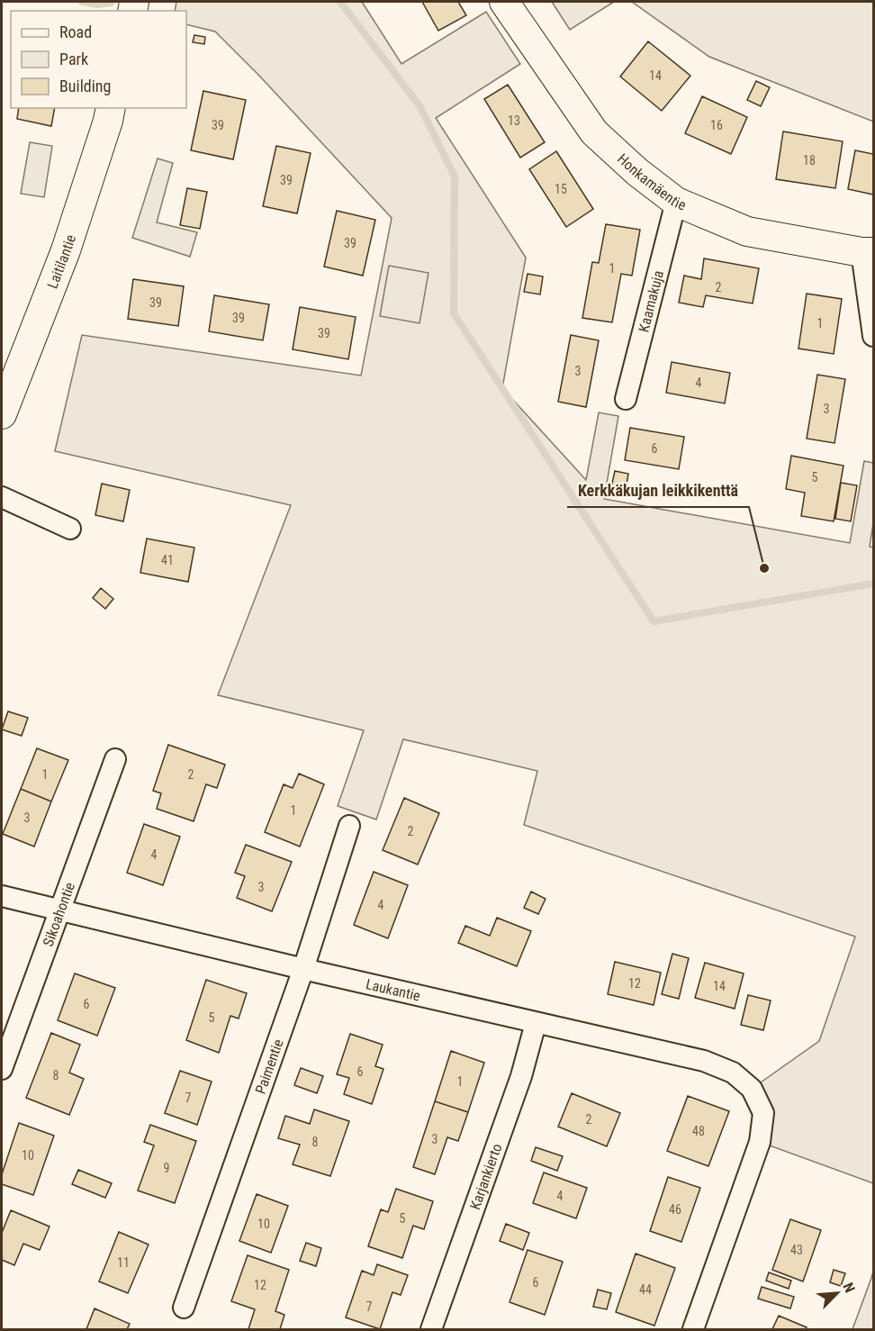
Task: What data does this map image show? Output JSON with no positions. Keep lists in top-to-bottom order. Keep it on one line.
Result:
{"streets":{"street":["Honkamäentie","Laitilantie","Kaamakuja","Sikoahontie","Laukantie","Paimentie","Karjankierto"]},"crossings":[["Honkamäentie","Kaamakuja"],["Sikoahontie","Laukantie"],["Laukantie","Paimentie"],["Laukantie","Karjankierto"]],"places":["Kerkkäkujan leikkikenttä"],"house_numbers":["14","13","39","16","18","39","15","39","1","2","39","39","1","39","3","4","3","6","5","41","1","2","1","3","2","4","3","4","12","14","6","5","6","8","1","7","2","48","3","8","10","9","4","46","5","10","43","11","6","12","44","7"],"legend":["Road","Park","Building"],"north":"top right"}
